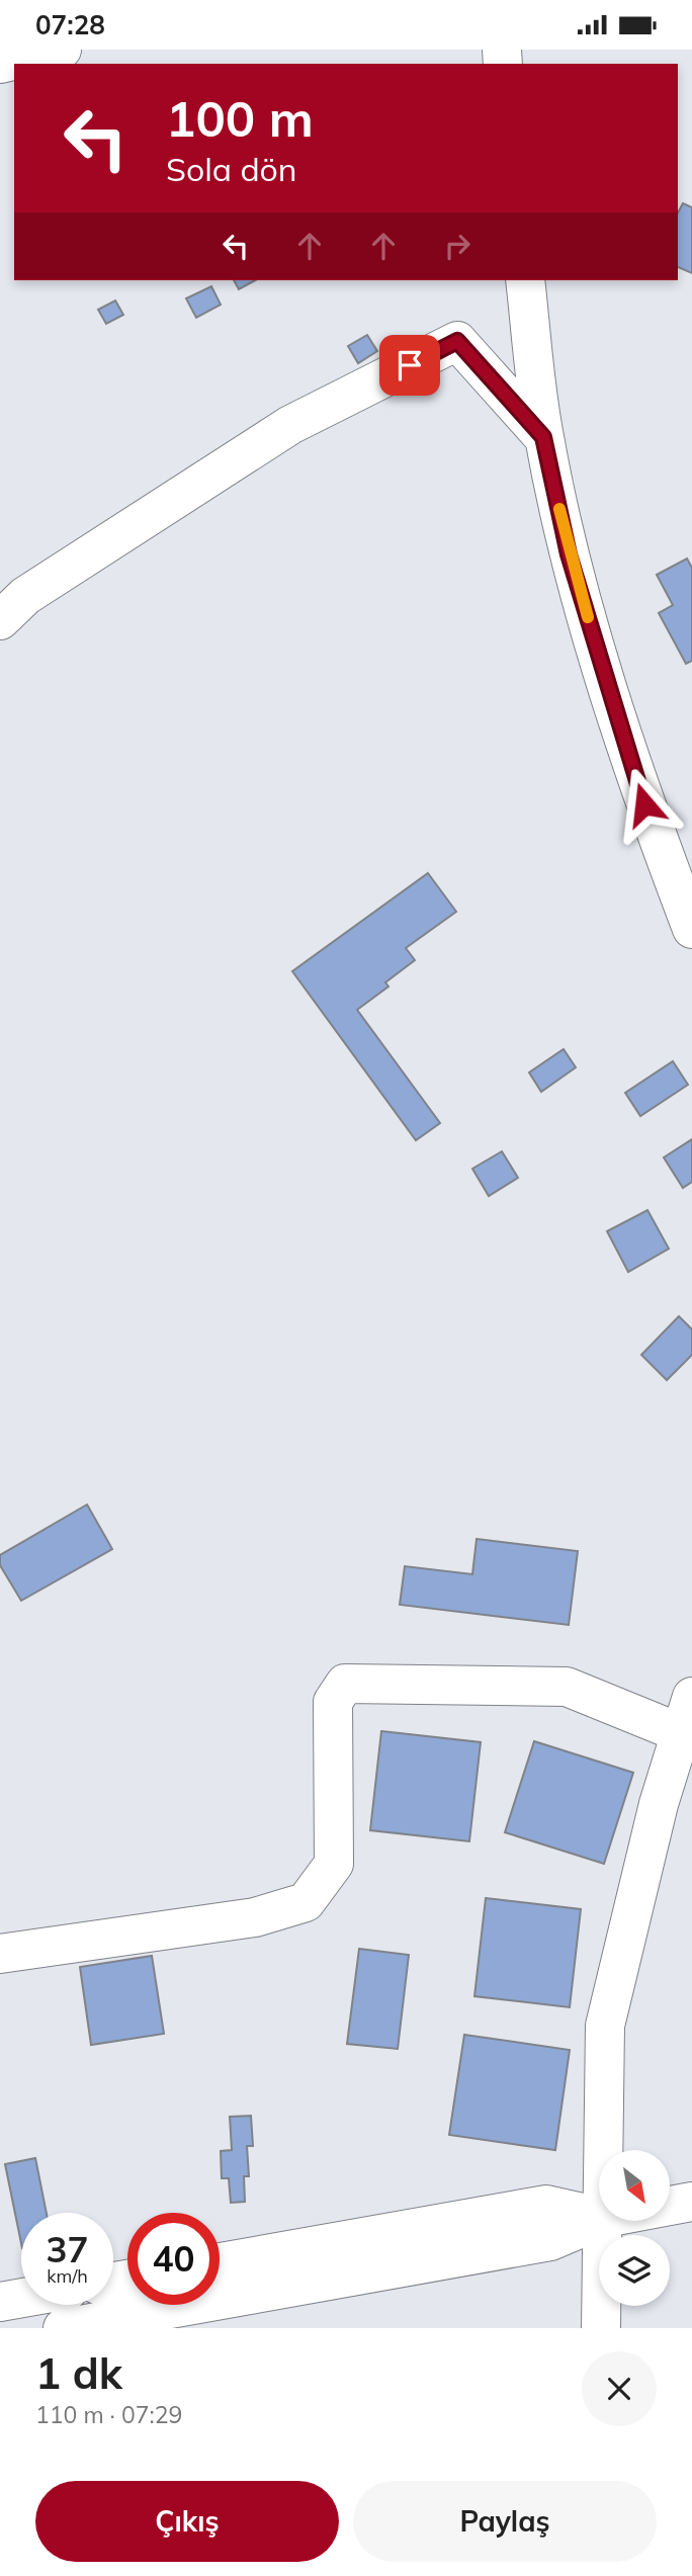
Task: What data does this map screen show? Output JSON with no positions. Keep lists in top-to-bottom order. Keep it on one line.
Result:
{"north":"bottom right","page":{"status":"07:28","turn":["100 m","Sola dön"],"speed":"37 km/h","limit":"40","heading":["1 dk","110 m · 07:29"],"buttons":["Çıkış","Paylaş"]}}
